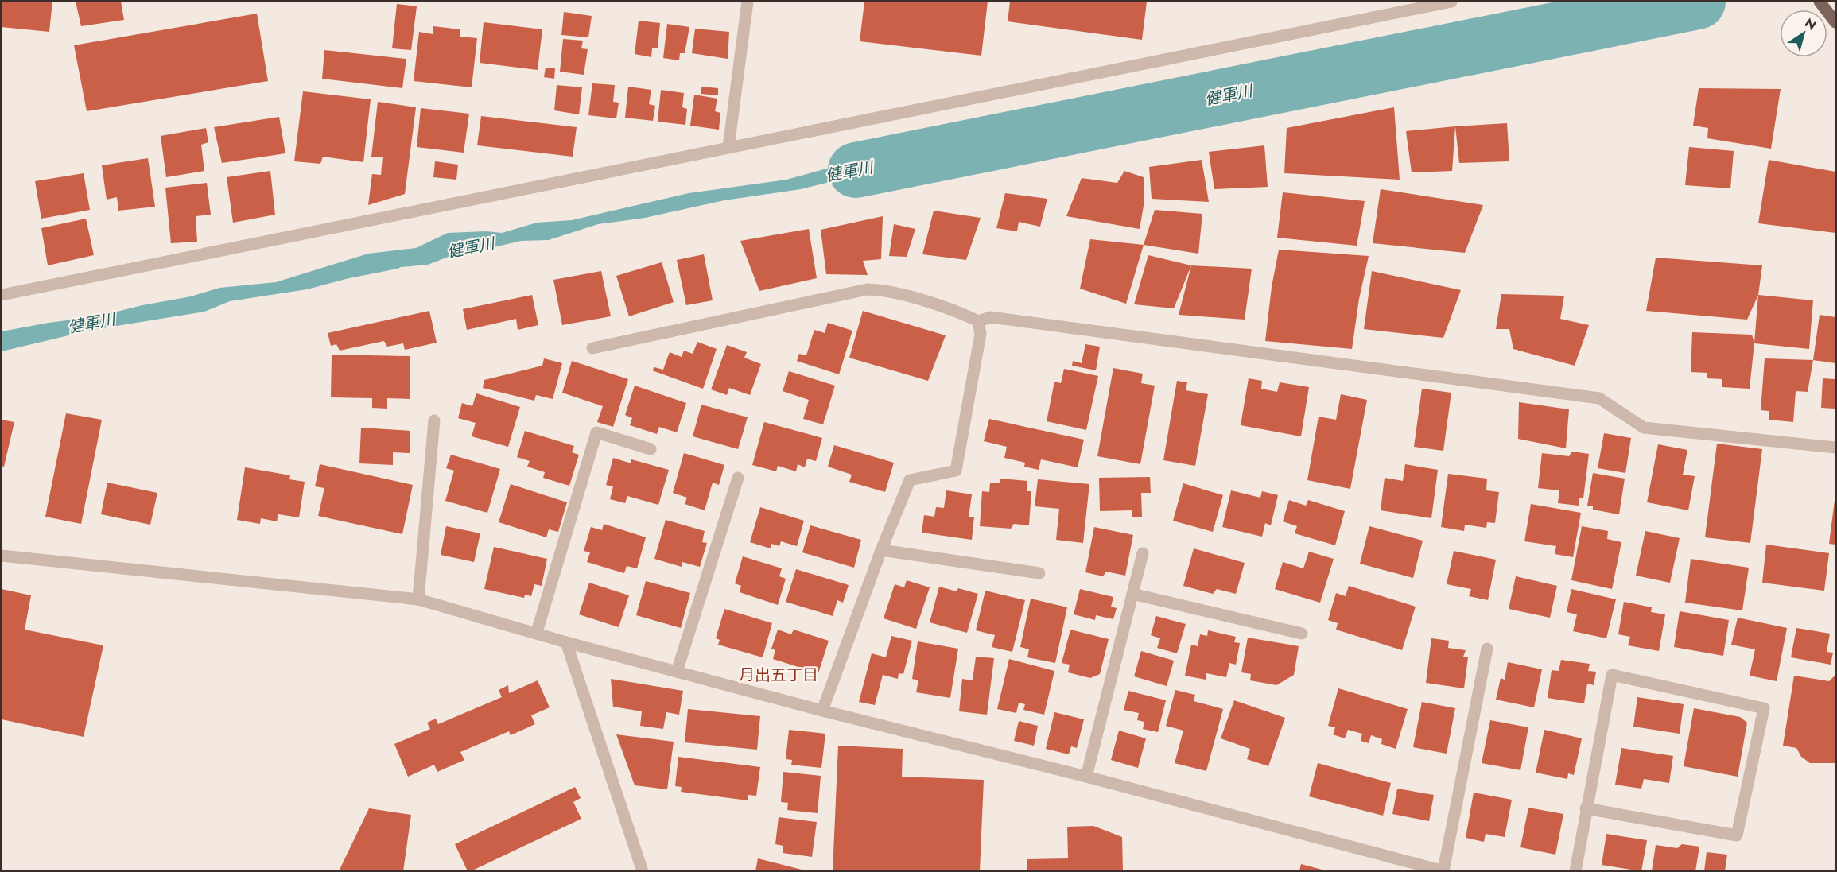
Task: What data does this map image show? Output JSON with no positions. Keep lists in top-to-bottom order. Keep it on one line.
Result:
{"districts":["月出五丁目"],"water":["健軍川"],"north":"top right"}
